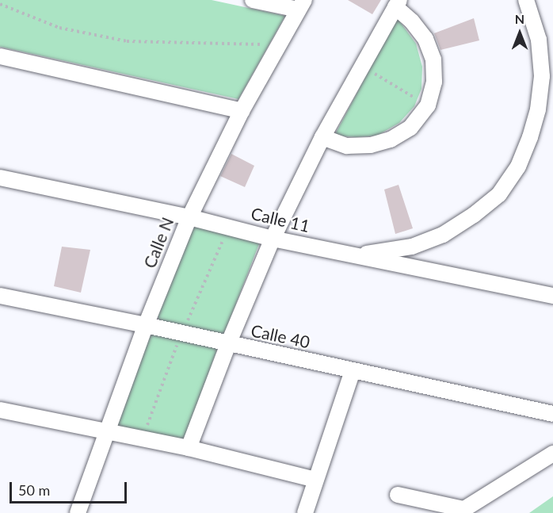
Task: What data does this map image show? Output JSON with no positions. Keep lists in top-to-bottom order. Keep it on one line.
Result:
{"streets":{"street":["Calle 11","Calle N","Calle 40"]},"crossings":[["Calle 11","Calle N"],["Calle N","Calle 40"]],"scale_bar":"50 m","north":"top"}
